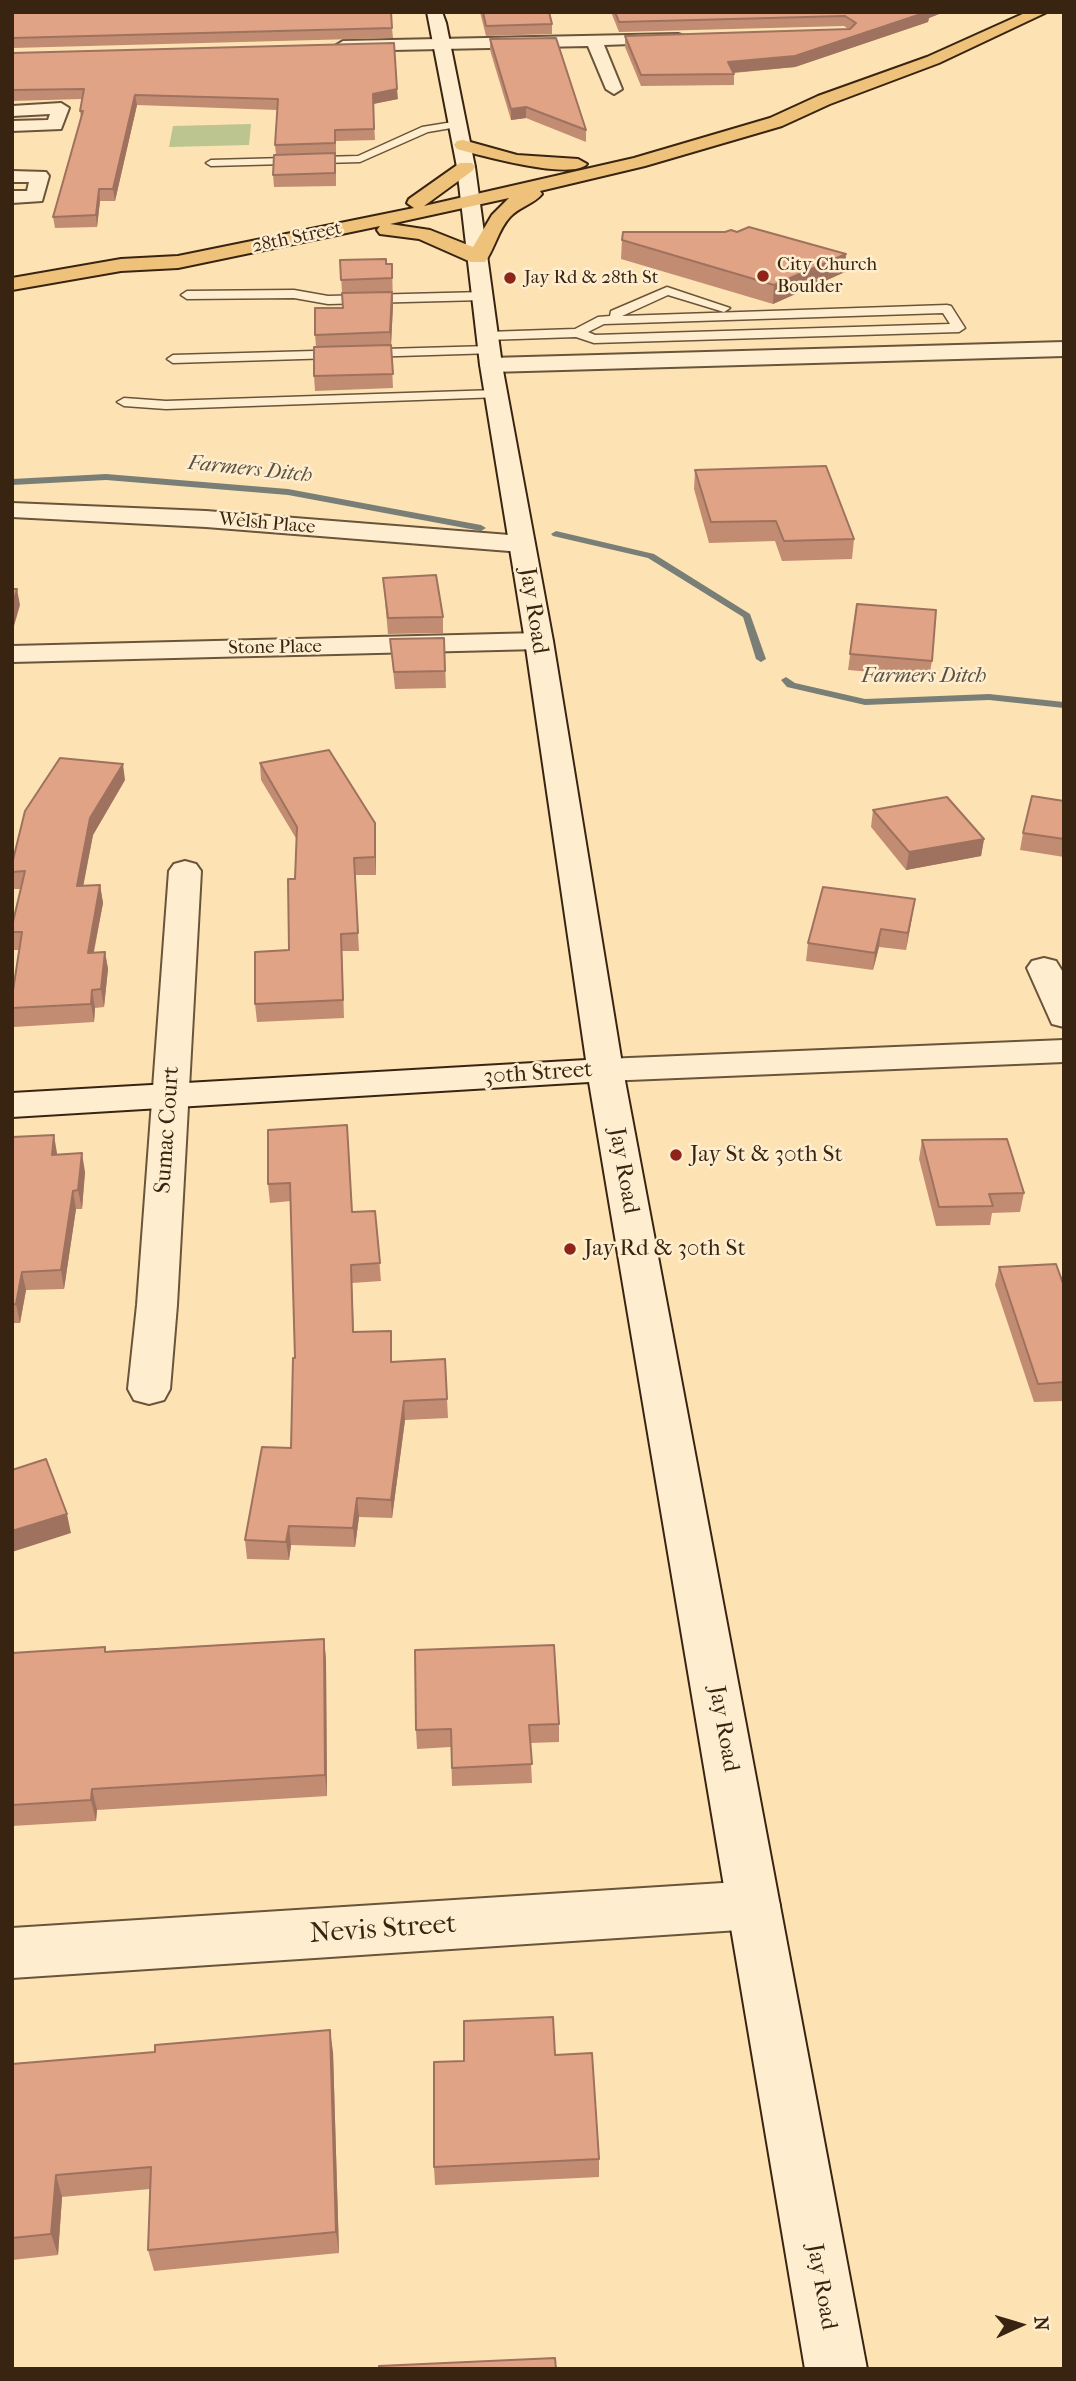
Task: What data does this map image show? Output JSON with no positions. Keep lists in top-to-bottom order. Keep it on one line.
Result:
{"streets":{"highway":["28th Street"],"street":["Welsh Place","Jay Road","Stone Place","30th Street","Sumac Court","Nevis Street"]},"crossings":[["28th Street","Jay Road"],["Welsh Place","Jay Road"],["Jay Road","Stone Place"],["Jay Road","30th Street"],["Jay Road","Nevis Street"],["30th Street","Sumac Court"]],"water":["Farmers Ditch"],"places":["City Church Boulder","Jay Rd & 28th St","Jay St & 30th St","Jay Rd & 30th St"],"north":"right"}
